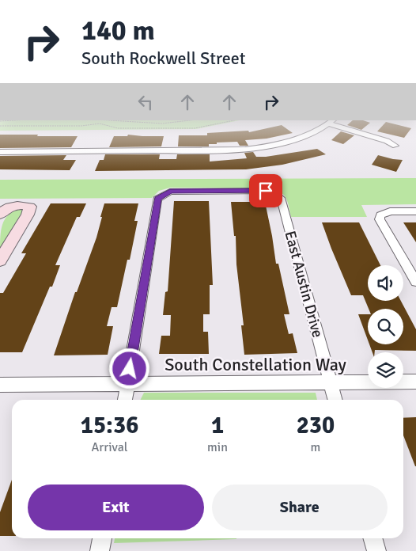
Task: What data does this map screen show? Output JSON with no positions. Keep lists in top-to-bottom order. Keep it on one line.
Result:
{"streets":{"street":["East Austin Drive","South Constellation Way"]},"crossings":[["East Austin Drive","South Constellation Way"]],"page":{"turn":["140 m","South Rockwell Street"],"eta":["15:36","Arrival","1","min","230","m"],"buttons":["Exit","Share"]}}
